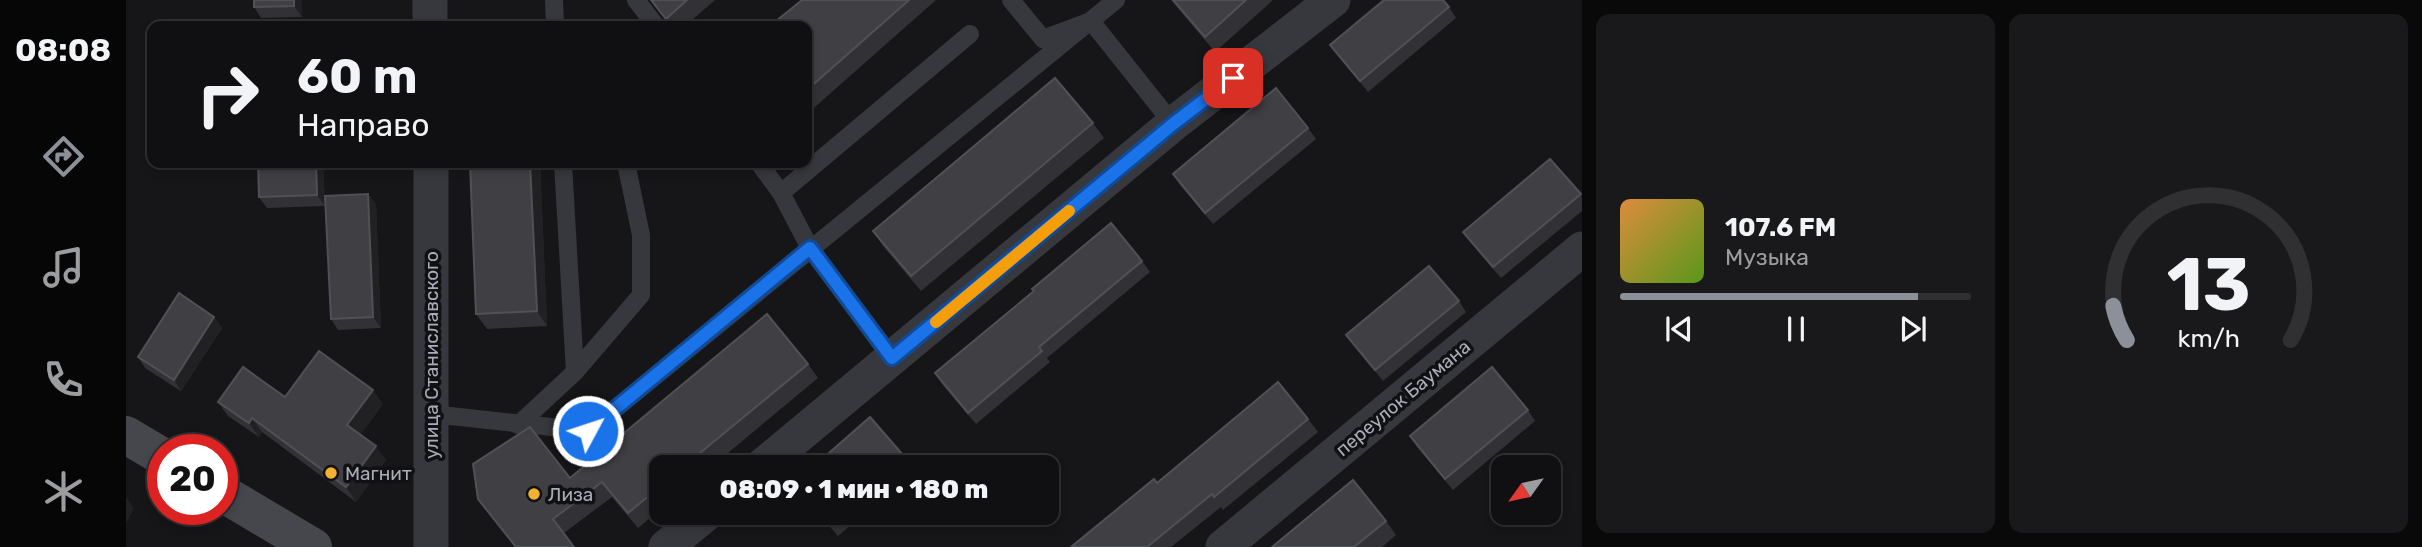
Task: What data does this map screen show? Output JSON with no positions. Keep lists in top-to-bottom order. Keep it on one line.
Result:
{"streets":{"street":["улица Станиславского","переулок Баумана"]},"places":["Магнит","Лиза"],"north":"bottom left","page":{"tabs":"08:08","turn":["60 m","Направо"],"song":["107.6 FM","Музыка"],"limit":"20","trip":"08:09 · 1 мин · 180 m","gauge":["13","km/h"]}}
